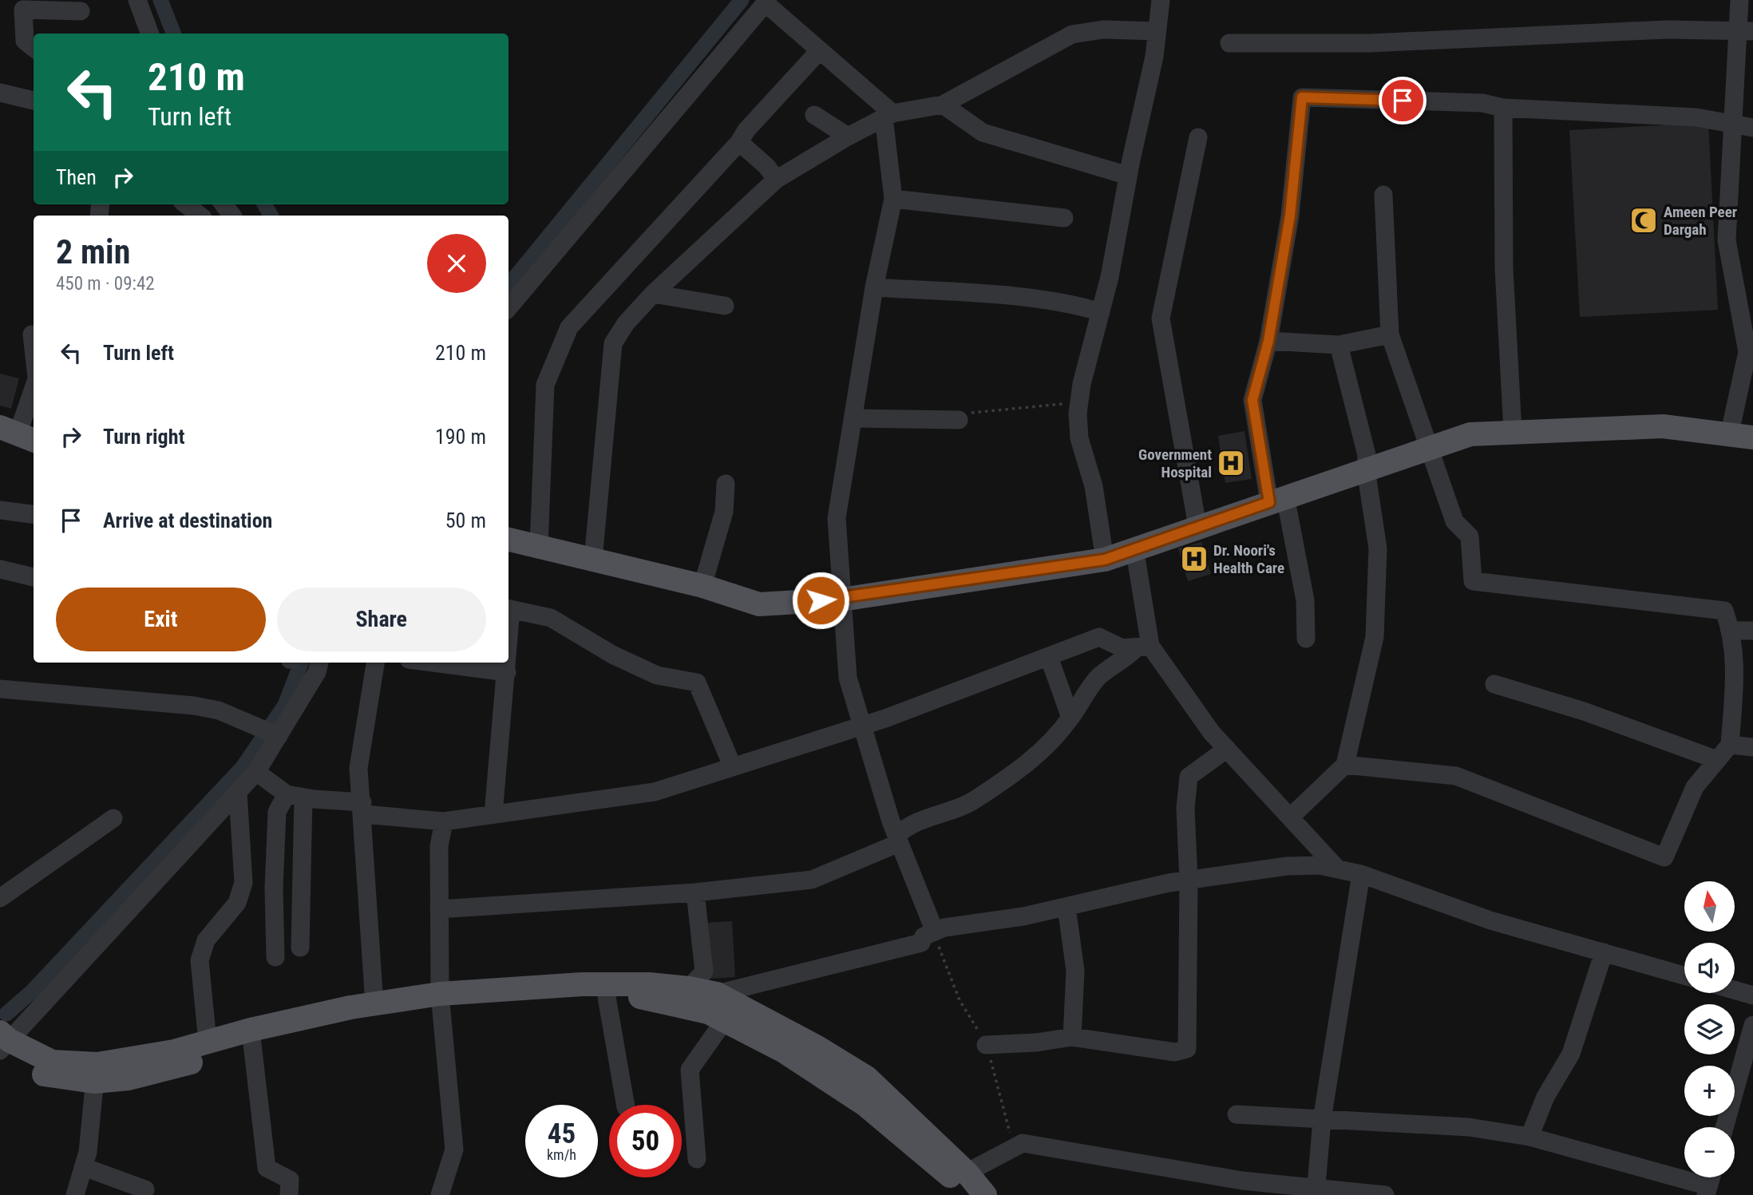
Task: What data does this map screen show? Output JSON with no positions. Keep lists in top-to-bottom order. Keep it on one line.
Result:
{"places":{"mosque":["Ameen Peer Dargah"],"hospital":["Government Hospital","Dr. Noori's Health Care"]},"north":"top","page":{"turn":["210 m","Turn left"],"then":"Then","heading":["2 min","450 m · 09:42"],"list":[{"name":"Turn left","value":"210 m"},{"name":"Turn right","value":"190 m"},{"name":"Arrive at destination","value":"50 m"}],"buttons":["Exit","Share"],"map_buttons":["+","−"],"speed":"45 km/h","limit":"50"}}
